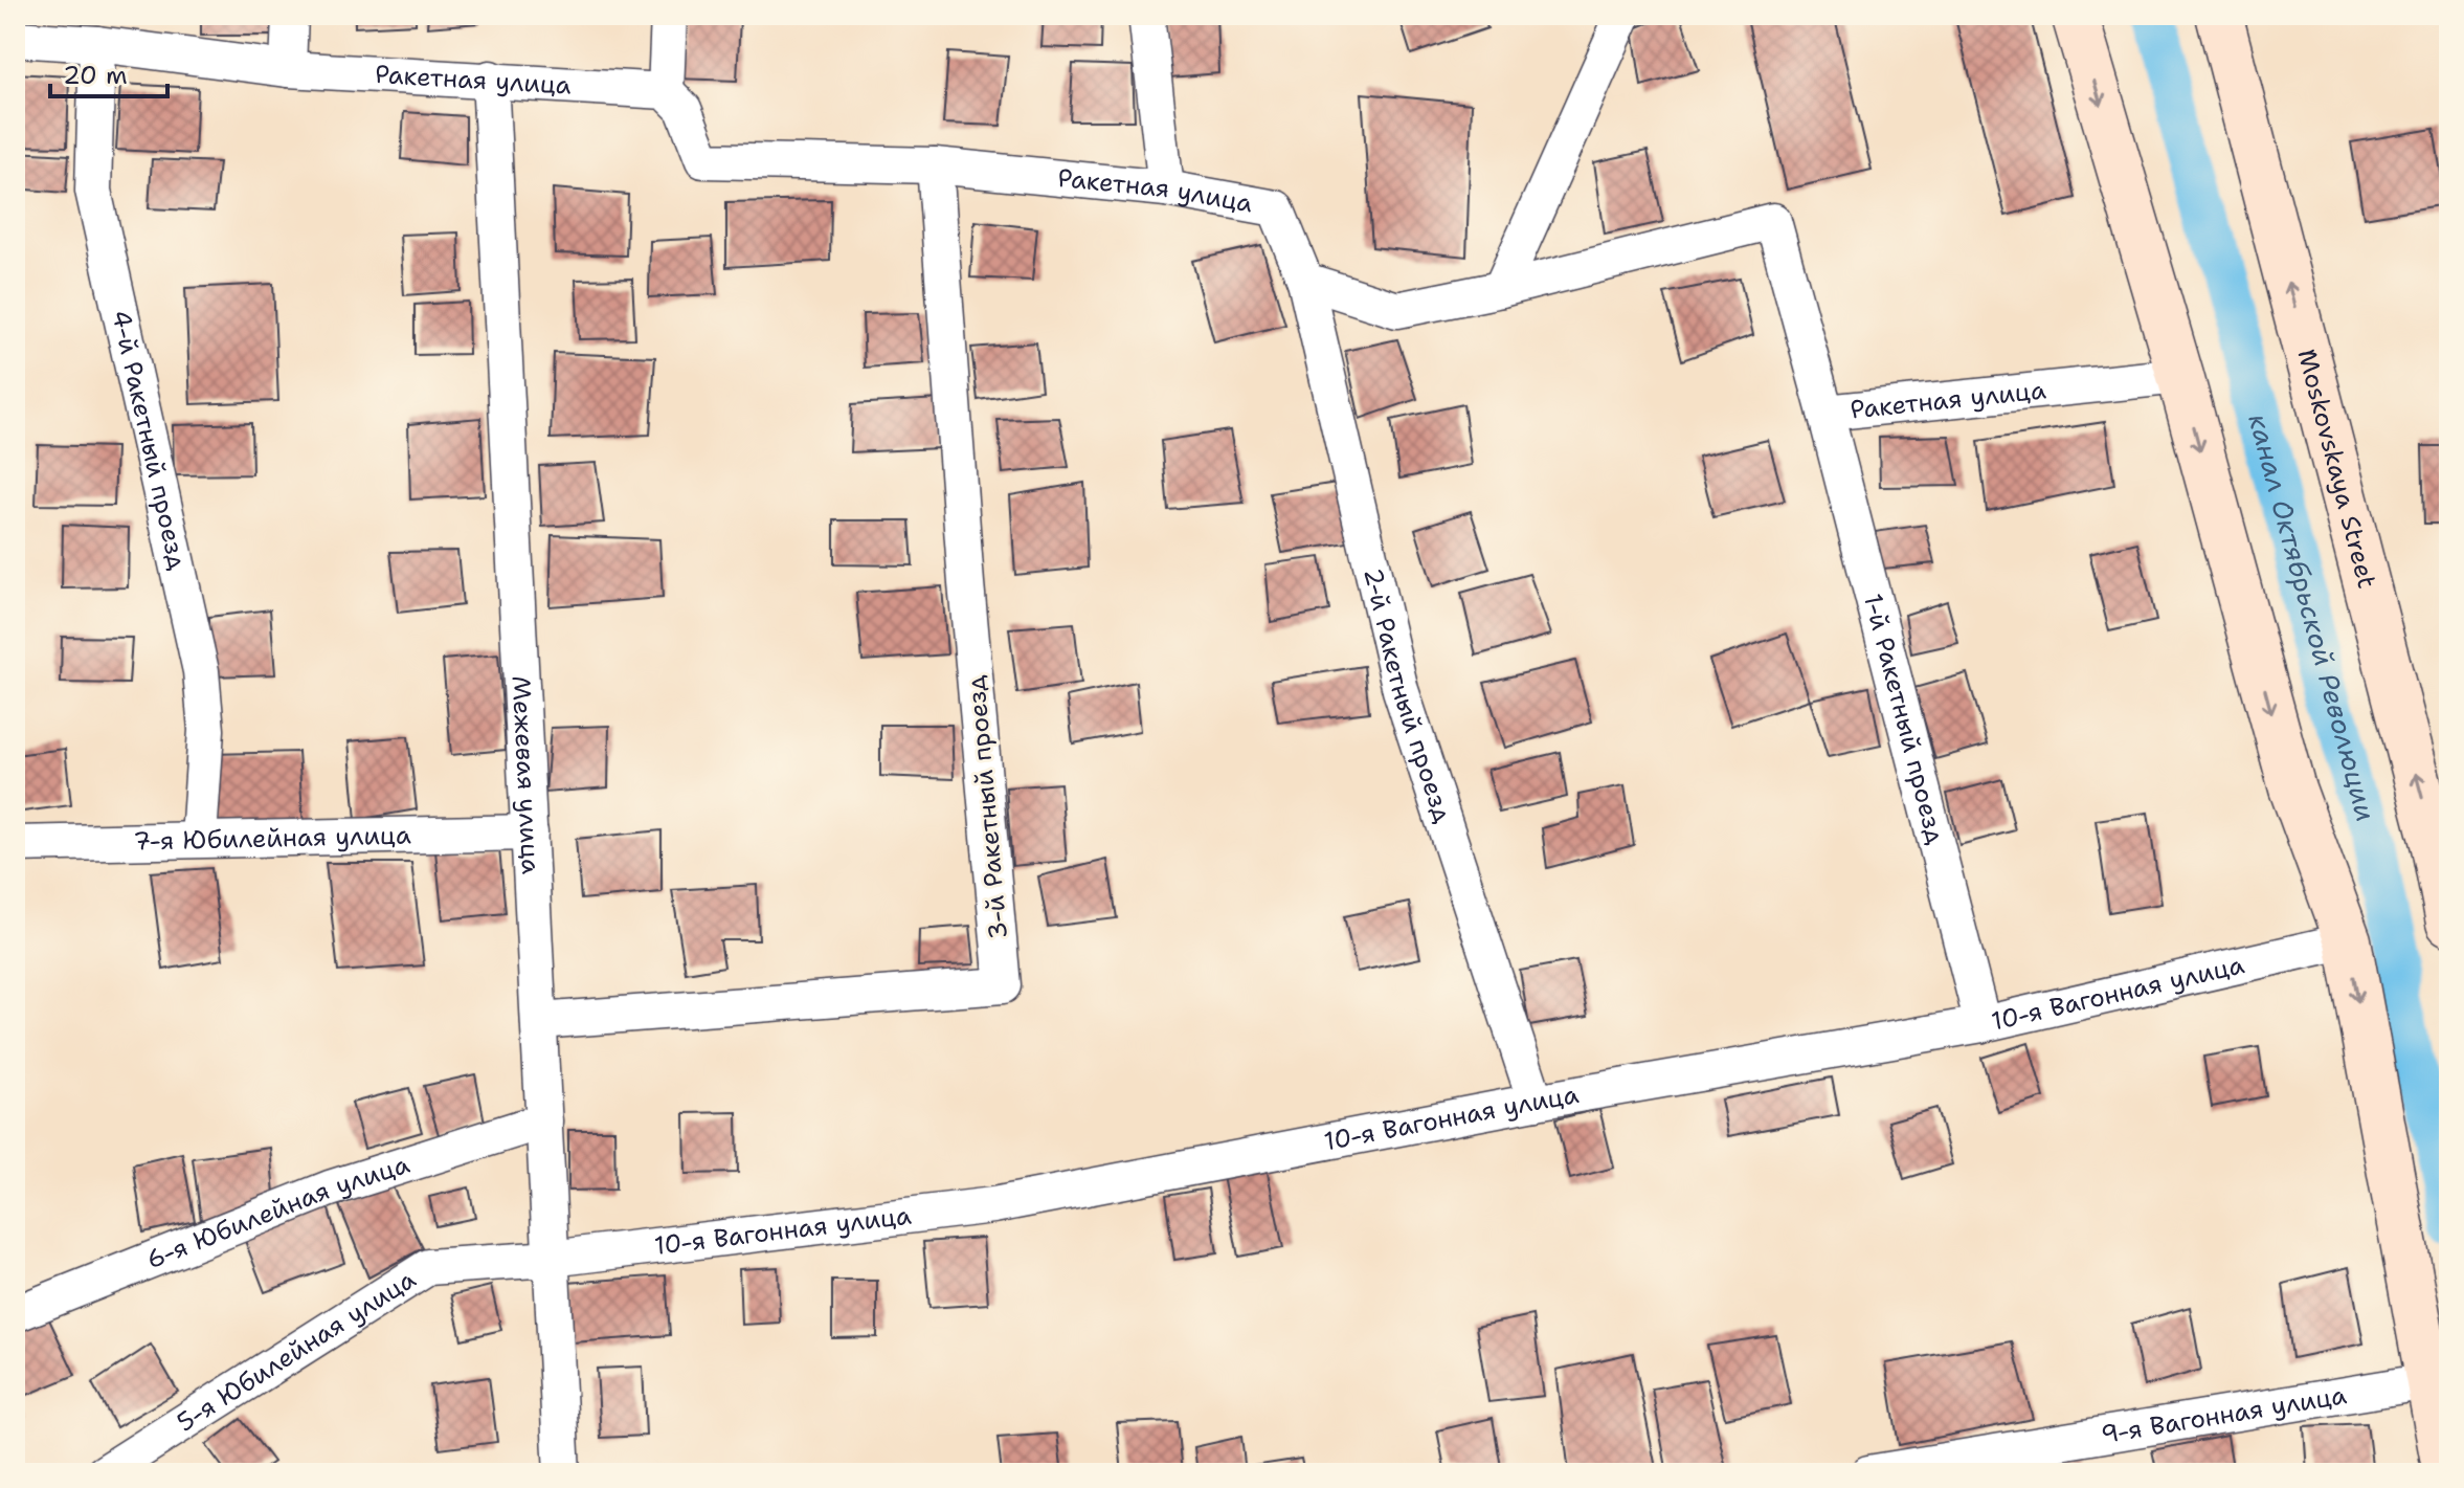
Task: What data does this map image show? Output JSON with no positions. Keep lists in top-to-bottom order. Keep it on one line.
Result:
{"streets":{"main road":["Moskovskaya Street"],"street":["Ракетная улица","4-й Ракетный проезд","2-й Ракетный проезд","1-й Ракетный проезд","Межевая улица","3-й Ракетный проезд","7-я Юбилейная улица","10-я Вагонная улица","6-я Юбилейная улица","5-я Юбилейная улица","9-я Вагонная улица"]},"crossings":[["Ракетная улица","4-й Ракетный проезд"],["Ракетная улица","2-й Ракетный проезд"],["Ракетная улица","1-й Ракетный проезд"],["Ракетная улица","Межевая улица"],["Ракетная улица","3-й Ракетный проезд"],["4-й Ракетный проезд","7-я Юбилейная улица"],["2-й Ракетный проезд","10-я Вагонная улица"],["1-й Ракетный проезд","10-я Вагонная улица"],["Межевая улица","3-й Ракетный проезд"],["Межевая улица","7-я Юбилейная улица"],["Межевая улица","10-я Вагонная улица"],["Межевая улица","6-я Юбилейная улица"],["Межевая улица","5-я Юбилейная улица"],["10-я Вагонная улица","5-я Юбилейная улица"]],"water":["канал Октябрьской Революции"],"scale_bar":"20 m"}
